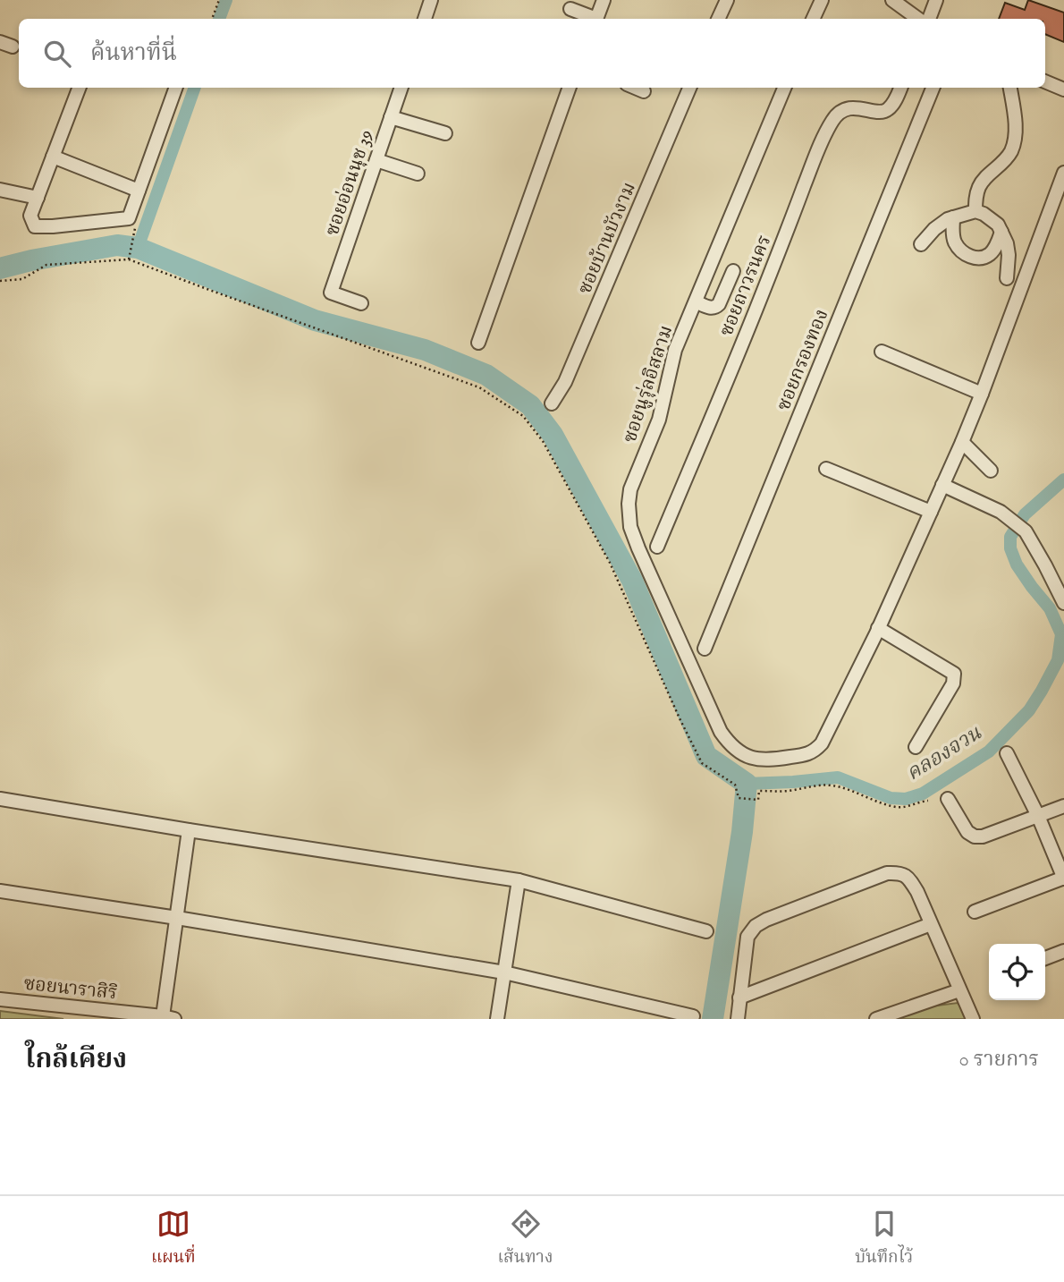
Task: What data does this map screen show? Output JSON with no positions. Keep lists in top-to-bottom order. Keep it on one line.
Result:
{"streets":{"street":["ซอยอ่อนนุช 39","ซอยบ้านบัวงาม","ซอยถาวรนคร","ซอยกรองทอง","ซอยนูรุ่ลอิสลาม","ซอยนาราสิริ"]},"water":["คลองจวน"],"page":{"search":"ค้นหาที่นี่","heading":["ใกล้เคียง","0 รายการ"],"nav":["แผนที่","เส้นทาง","บันทึกไว้"]}}
